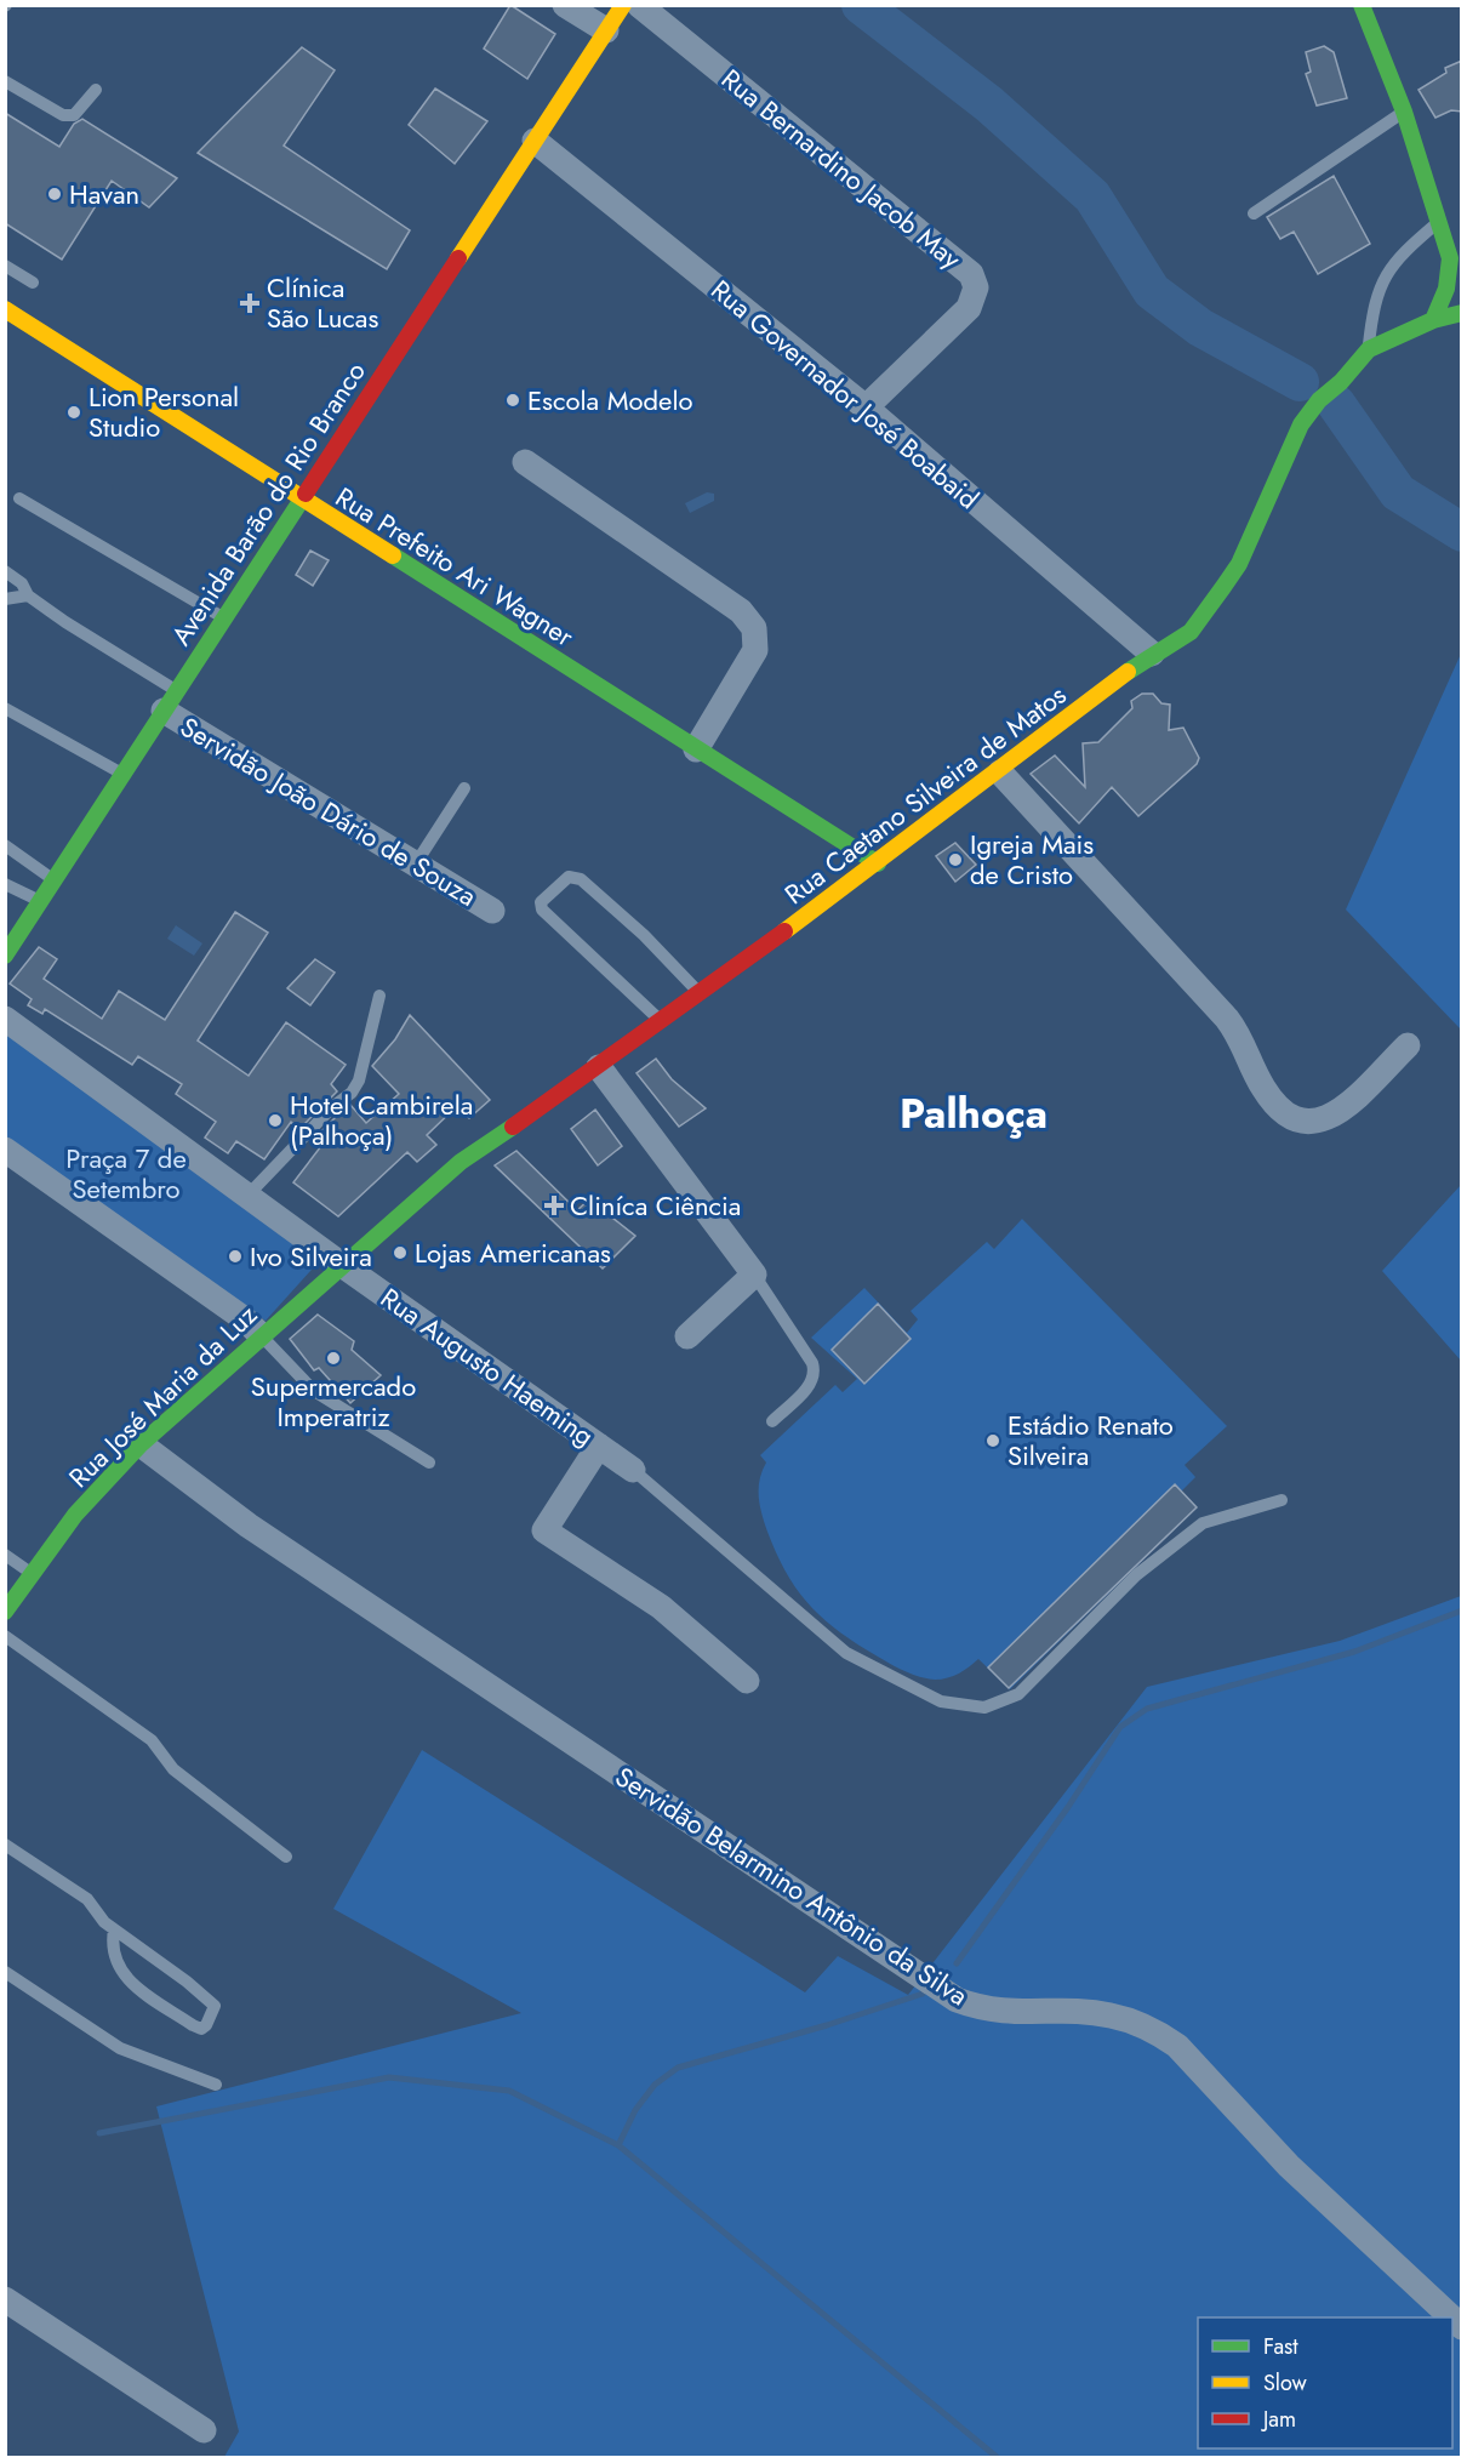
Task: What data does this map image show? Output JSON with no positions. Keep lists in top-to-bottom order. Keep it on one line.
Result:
{"streets":{"main road":["Avenida Barão do Rio Branco","Rua Prefeito Ari Wagner","Rua Caetano Silveira de Matos","Rua José Maria da Luz"],"street":["Rua Bernardino Jacob May","Rua Governador José Boabaid","Servidão João Dário de Souza","Rua Augusto Haeming","Servidão Belarmino Antônio da Silva"]},"crossings":[["Rua Bernardino Jacob May","Rua Governador José Boabaid"],["Rua Governador José Boabaid","Avenida Barão do Rio Branco"],["Rua Governador José Boabaid","Rua Caetano Silveira de Matos"],["Avenida Barão do Rio Branco","Rua Prefeito Ari Wagner"],["Avenida Barão do Rio Branco","Servidão João Dário de Souza"],["Rua Prefeito Ari Wagner","Rua Caetano Silveira de Matos"],["Rua Caetano Silveira de Matos","Rua Augusto Haeming"],["Rua Caetano Silveira de Matos","Rua José Maria da Luz"],["Rua Augusto Haeming","Rua José Maria da Luz"],["Rua José Maria da Luz","Servidão Belarmino Antônio da Silva"]],"districts":["Palhoça"],"parks":["Praça 7 de Setembro"],"places":{"other":["Havan","Escola Modelo","Lion Personal Studio","Igreja Mais de Cristo","Hotel Cambirela (Palhoça)","Lojas Americanas","Ivo Silveira","Supermercado Imperatriz","Estádio Renato Silveira"],"health":["Clínica São Lucas","Cliníca Ciência"]},"legend":["Fast","Slow","Jam"]}
